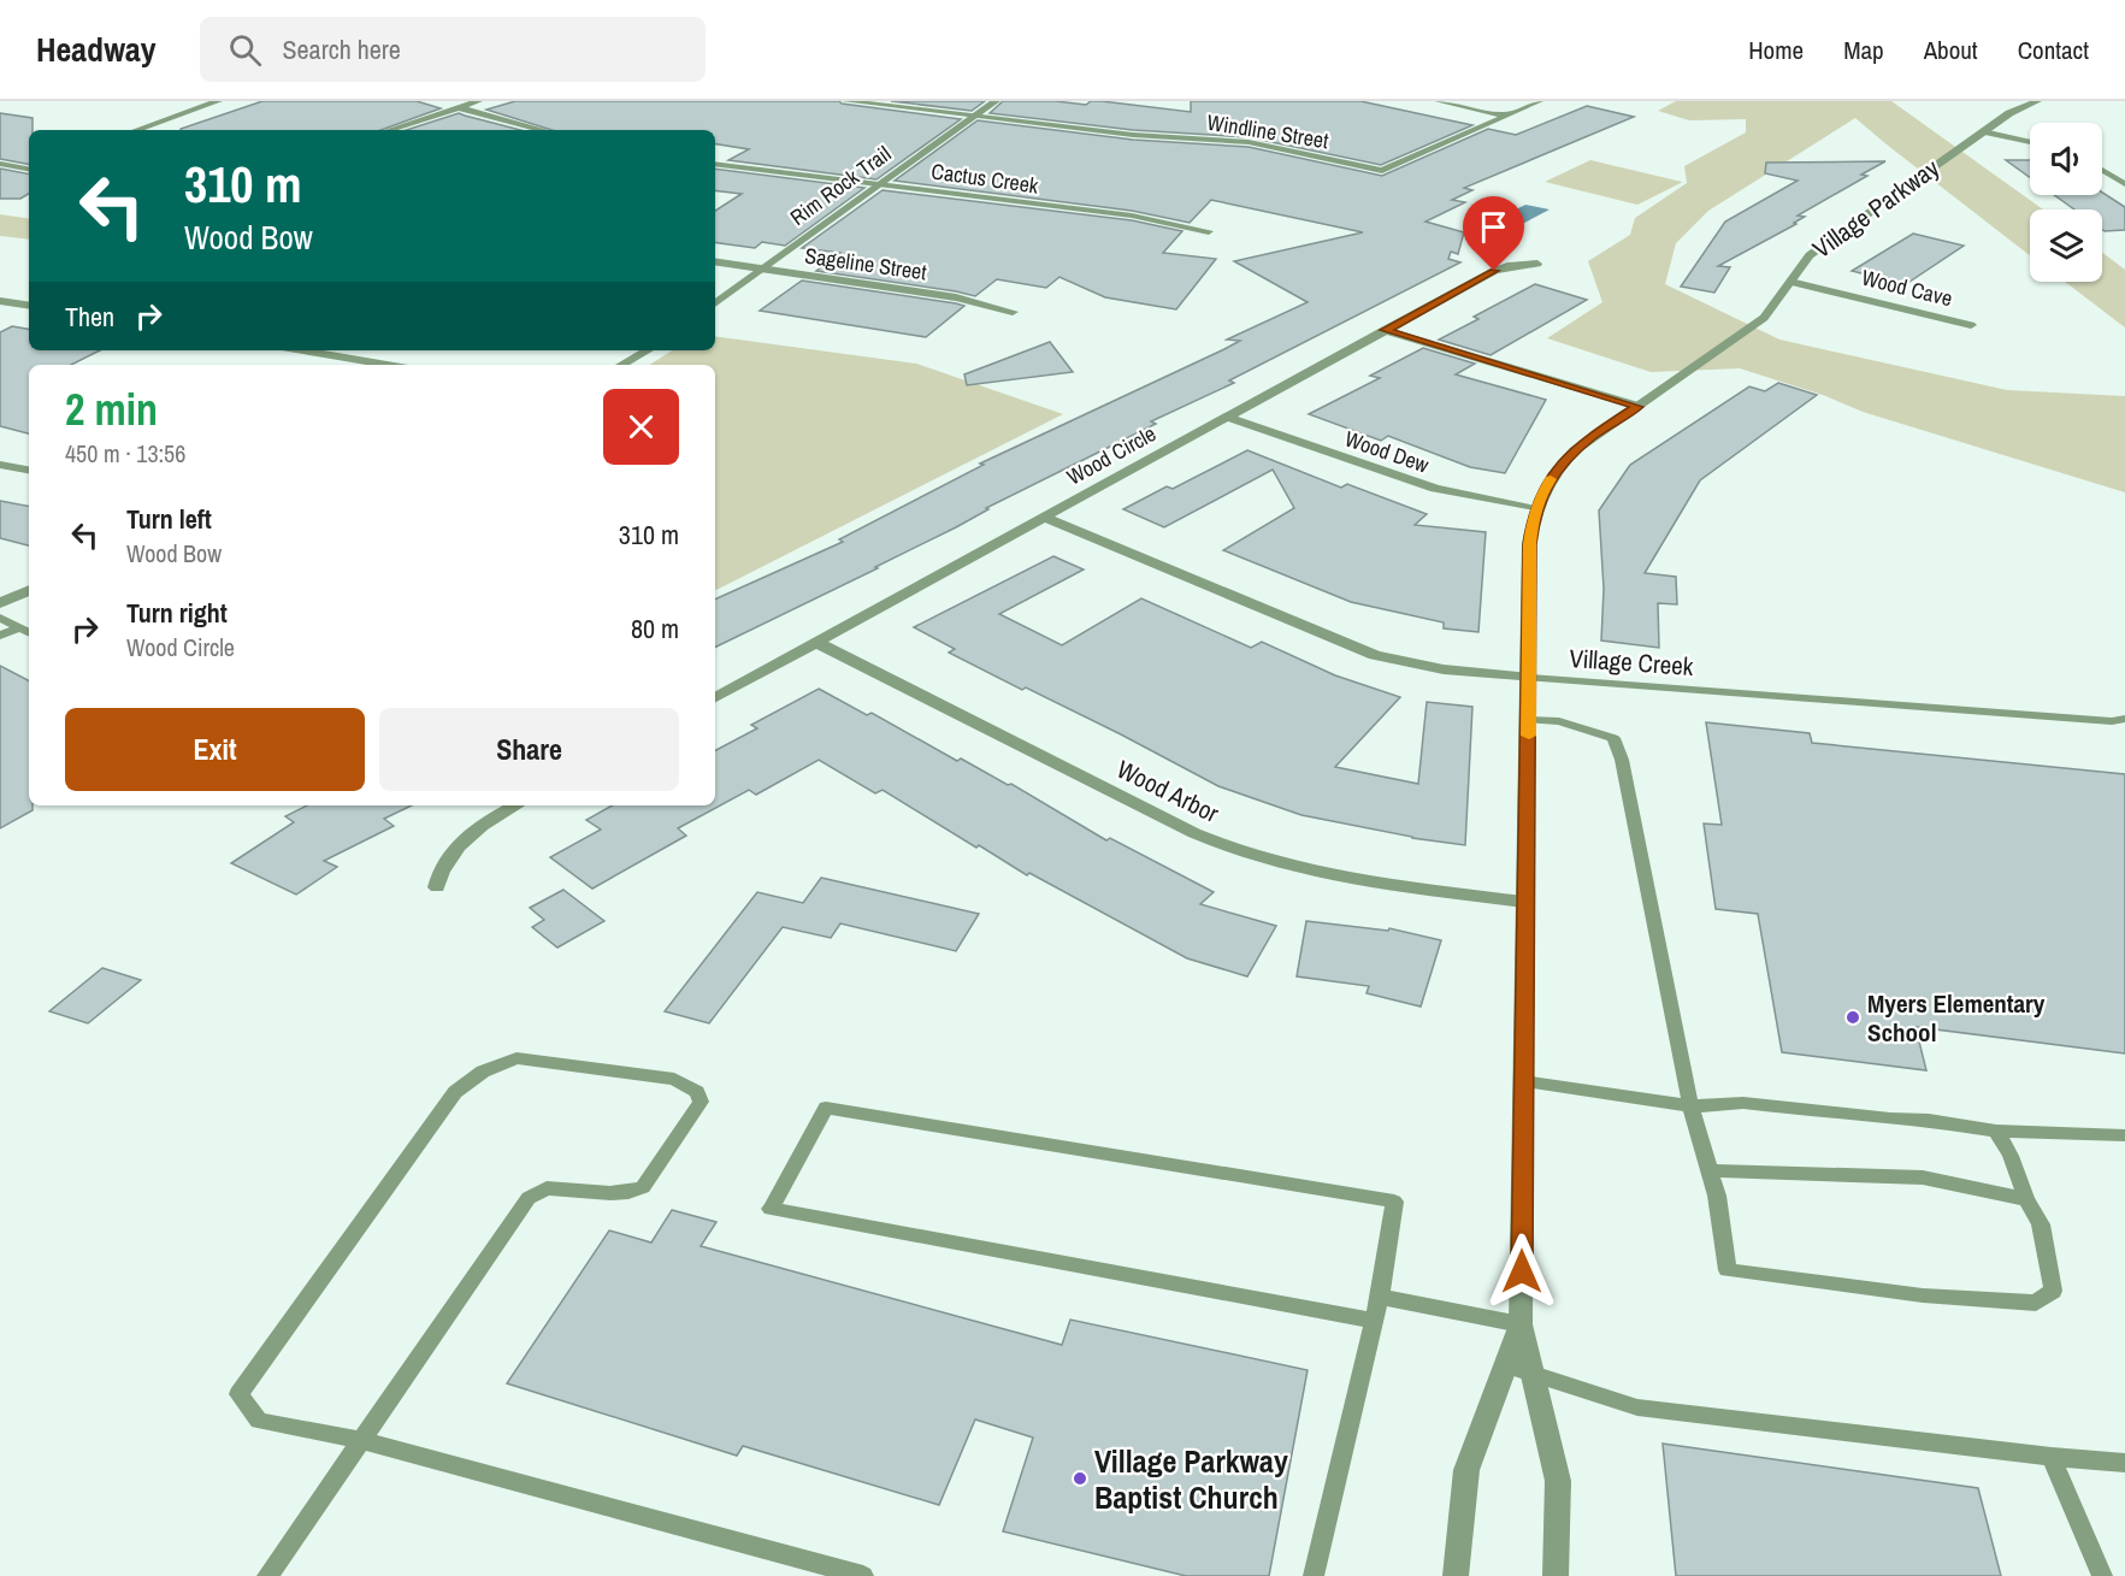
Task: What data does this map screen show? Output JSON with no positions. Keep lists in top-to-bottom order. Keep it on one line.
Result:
{"streets":{"street":["Windline Street","Cactus Creek","Rim Rock Trail","Village Parkway","Sageline Street","Wood Cave","Wood Dew","Wood Circle","Village Creek","Wood Arbor"]},"crossings":[["Windline Street","Rim Rock Trail"],["Cactus Creek","Rim Rock Trail"],["Rim Rock Trail","Sageline Street"],["Village Parkway","Wood Cave"],["Village Parkway","Wood Dew"],["Village Parkway","Village Creek"],["Village Parkway","Wood Arbor"],["Wood Dew","Wood Circle"],["Wood Circle","Village Creek"],["Wood Circle","Wood Arbor"]],"places":["Myers Elementary School","Village Parkway Baptist Church"],"page":{"header":"Headway","search":"Search here","nav":["Home","Map","About","Contact"],"turn":["310 m","Wood Bow"],"then":"Then","heading":["2 min","450 m · 13:56"],"list":[{"name":"Turn left","note":"Wood Bow","value":"310 m"},{"name":"Turn right","note":"Wood Circle","value":"80 m"}],"buttons":["Exit","Share"]}}
